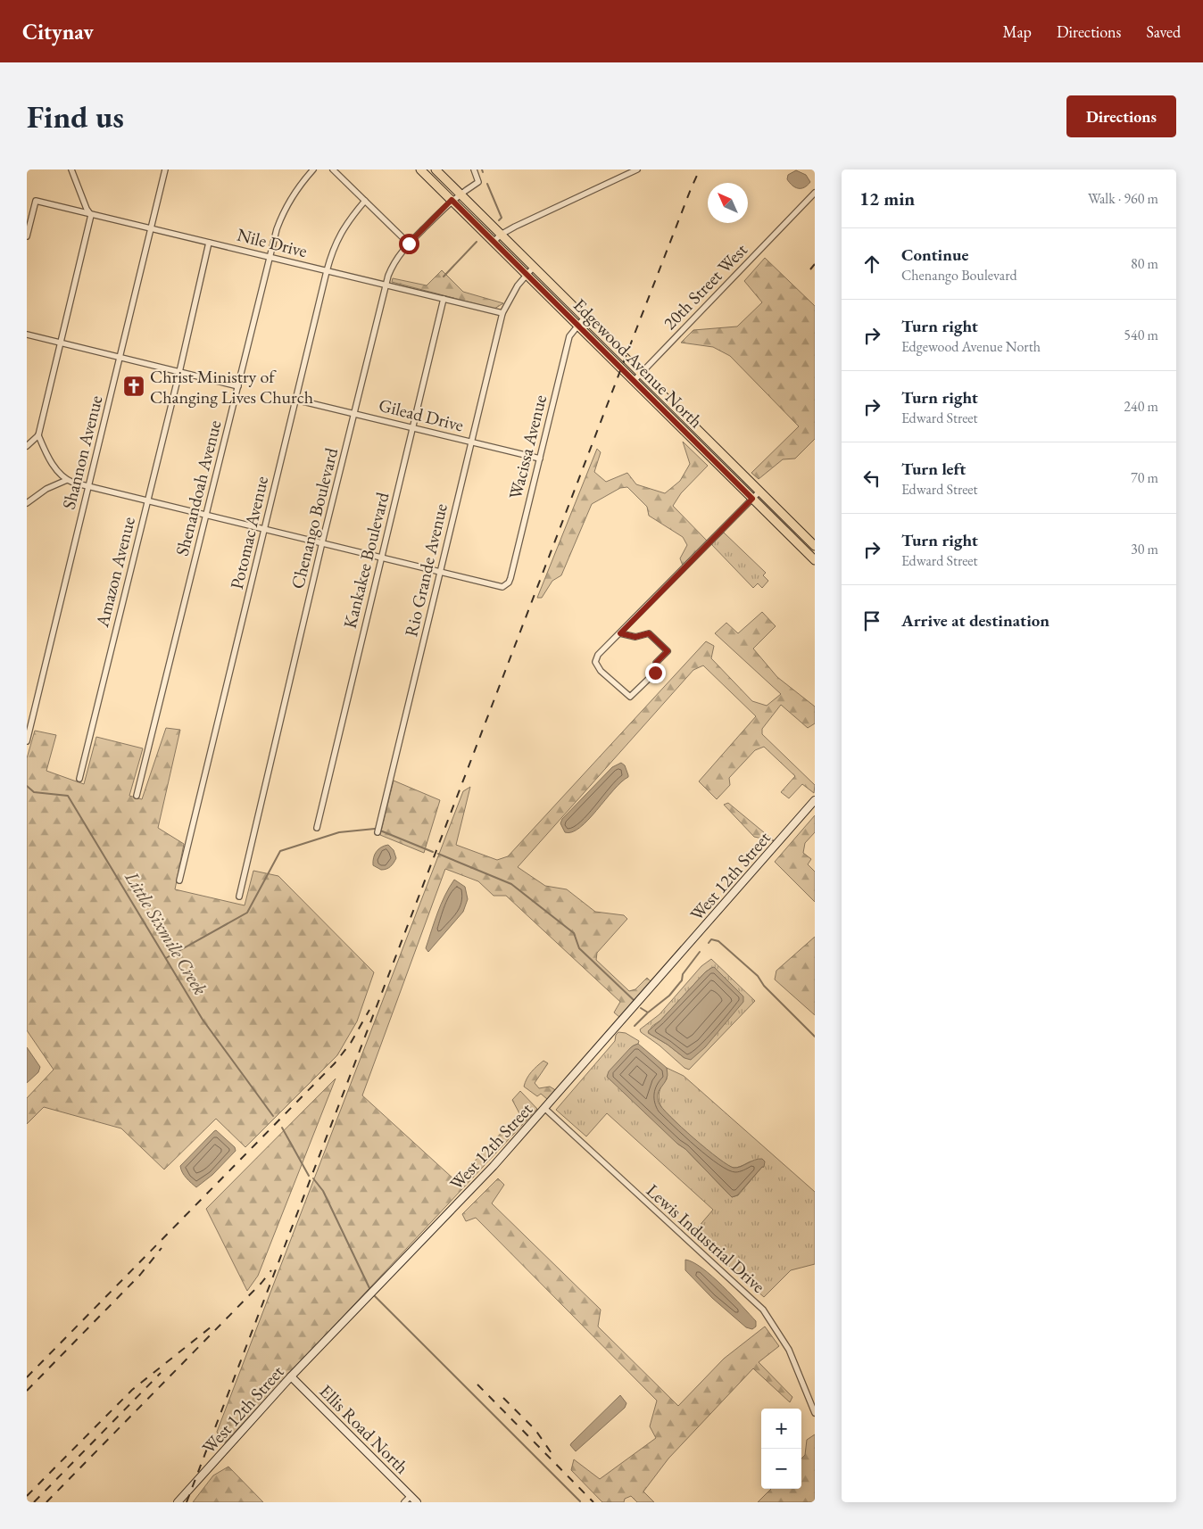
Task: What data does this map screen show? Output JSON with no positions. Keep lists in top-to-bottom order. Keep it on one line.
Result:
{"streets":{"main road":["Edgewood Avenue North"],"street":["Nile Drive","20th Street West","Gilead Drive","Wacissa Avenue","Shannon Avenue","Shenandoah Avenue","Chenango Boulevard","Potomac Avenue","Kankakee Boulevard","Rio Grande Avenue","Amazon Avenue","West 12th Street","Lewis Industrial Drive","Ellis Road North"]},"crossings":[["Nile Drive","Shannon Avenue"],["Nile Drive","Shenandoah Avenue"],["Nile Drive","Chenango Boulevard"],["Nile Drive","Potomac Avenue"],["Nile Drive","Kankakee Boulevard"],["Nile Drive","Rio Grande Avenue"],["Nile Drive","Amazon Avenue"],["20th Street West","Edgewood Avenue North"],["Edgewood Avenue North","Wacissa Avenue"],["Edgewood Avenue North","Chenango Boulevard"],["Edgewood Avenue North","Rio Grande Avenue"],["Gilead Drive","Wacissa Avenue"],["Gilead Drive","Chenango Boulevard"],["Gilead Drive","Potomac Avenue"],["Gilead Drive","Kankakee Boulevard"],["Gilead Drive","Rio Grande Avenue"],["Wacissa Avenue","Rio Grande Avenue"],["West 12th Street","Lewis Industrial Drive"],["West 12th Street","Ellis Road North"]],"water":["Little Sixmile Creek"],"places":{"church":["Christ Ministry of Changing Lives Church"]},"north":"top left","page":{"header":"Citynav","nav":["Map","Directions","Saved"],"buttons":"Directions","title":"Find us","heading":["12 min","Walk · 960 m"],"list":[["Continue","Chenango Boulevard","80 m"],["Turn right","Edgewood Avenue North","540 m"],["Turn right","Edward Street","240 m"],["Turn left","Edward Street","70 m"],["Turn right","Edward Street","30 m"],"Arrive at destination"],"map_buttons":["+","−"]}}
